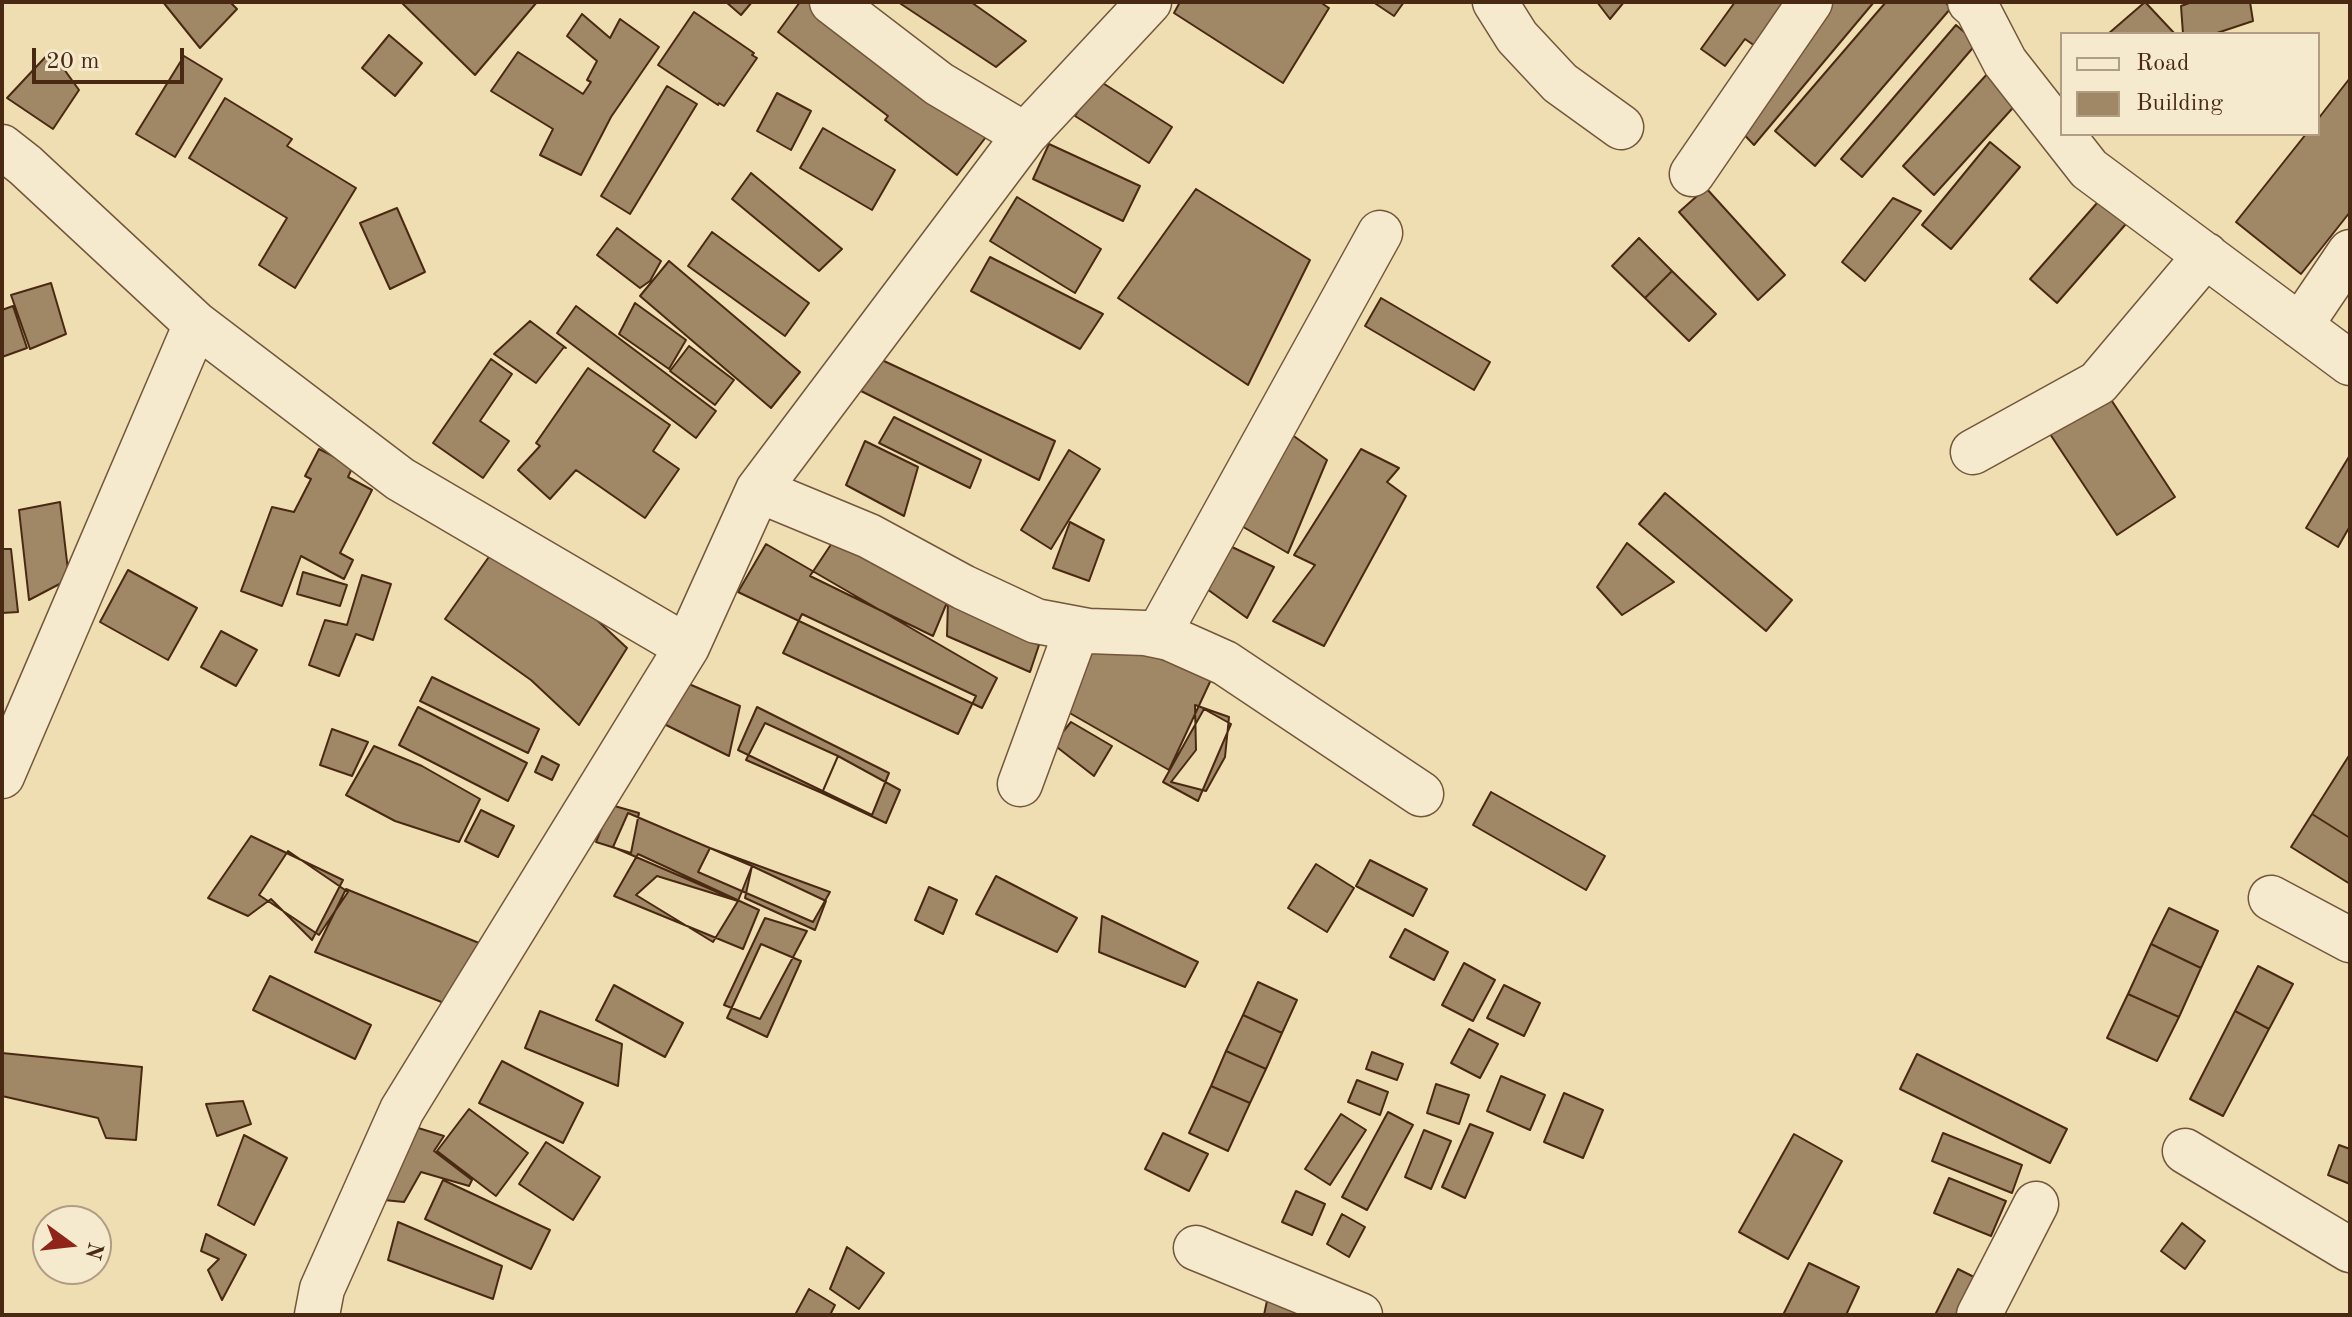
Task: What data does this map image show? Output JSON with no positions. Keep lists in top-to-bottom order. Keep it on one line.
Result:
{"legend":["Road","Building"],"scale_bar":"20 m","north":"right"}
